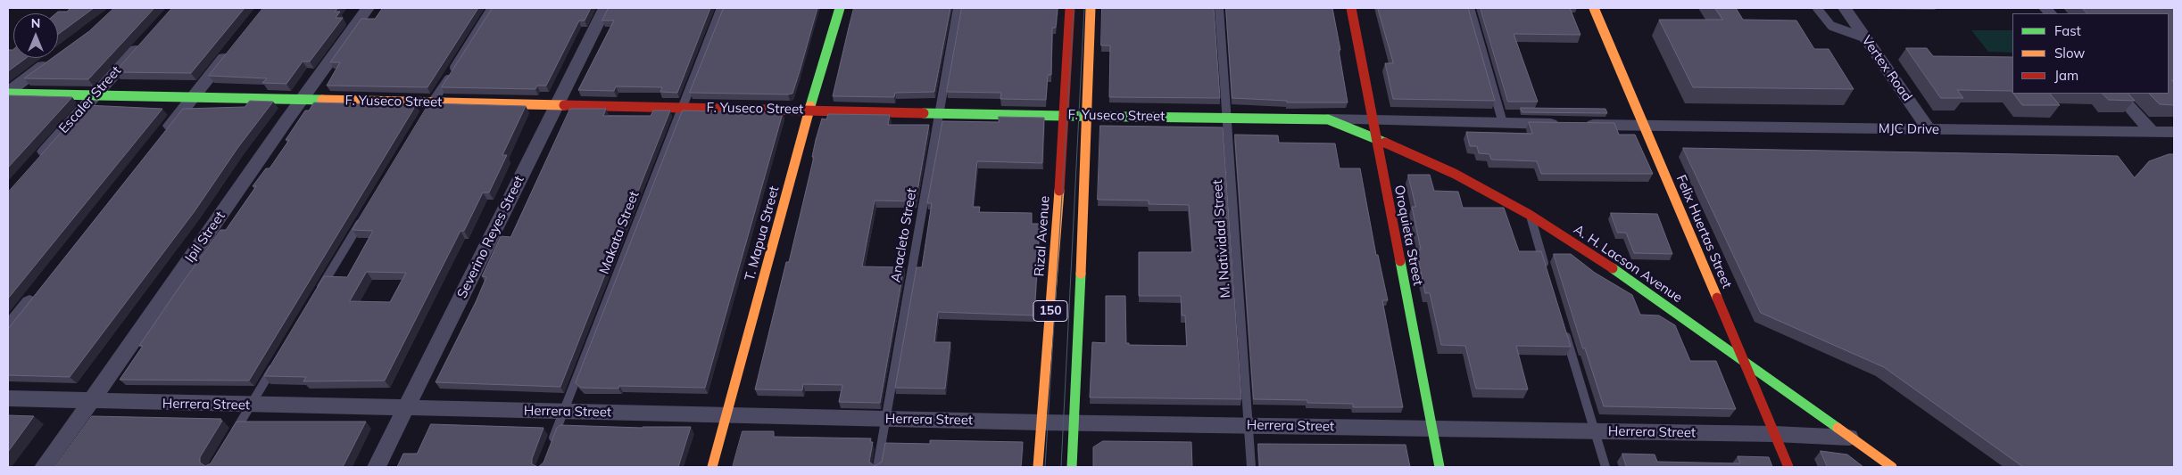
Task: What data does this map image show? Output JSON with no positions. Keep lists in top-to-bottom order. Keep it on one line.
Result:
{"streets":{"street":["Vertex Road","Escaler Street","F. Yuseco Street","MJC Drive","Felix Huertas Street","T. Mapua Street","Oroquieta Street","Rizal Avenue","Ipil Street","Severino Reyes Street","A. H. Lacson Avenue","150","Herrera Street"],"lane":["Makata Street","Anacleto Street","M. Natividad Street"]},"crossings":[["Vertex Road","MJC Drive"],["Escaler Street","F. Yuseco Street"],["F. Yuseco Street","Makata Street"],["F. Yuseco Street","T. Mapua Street"],["F. Yuseco Street","Anacleto Street"],["F. Yuseco Street","Oroquieta Street"],["F. Yuseco Street","Rizal Avenue"],["F. Yuseco Street","Ipil Street"],["F. Yuseco Street","Severino Reyes Street"],["F. Yuseco Street","M. Natividad Street"],["F. Yuseco Street","A. H. Lacson Avenue"],["F. Yuseco Street","150"],["MJC Drive","Felix Huertas Street"],["Felix Huertas Street","A. H. Lacson Avenue"],["Felix Huertas Street","Herrera Street"],["Makata Street","Herrera Street"],["T. Mapua Street","Herrera Street"],["Anacleto Street","Herrera Street"],["Oroquieta Street","A. H. Lacson Avenue"],["Oroquieta Street","Herrera Street"],["Rizal Avenue","Herrera Street"],["Ipil Street","Herrera Street"],["Severino Reyes Street","Herrera Street"],["M. Natividad Street","Herrera Street"],["A. H. Lacson Avenue","Herrera Street"],["150","Herrera Street"]],"legend":["Fast","Slow","Jam"],"north":"top"}
